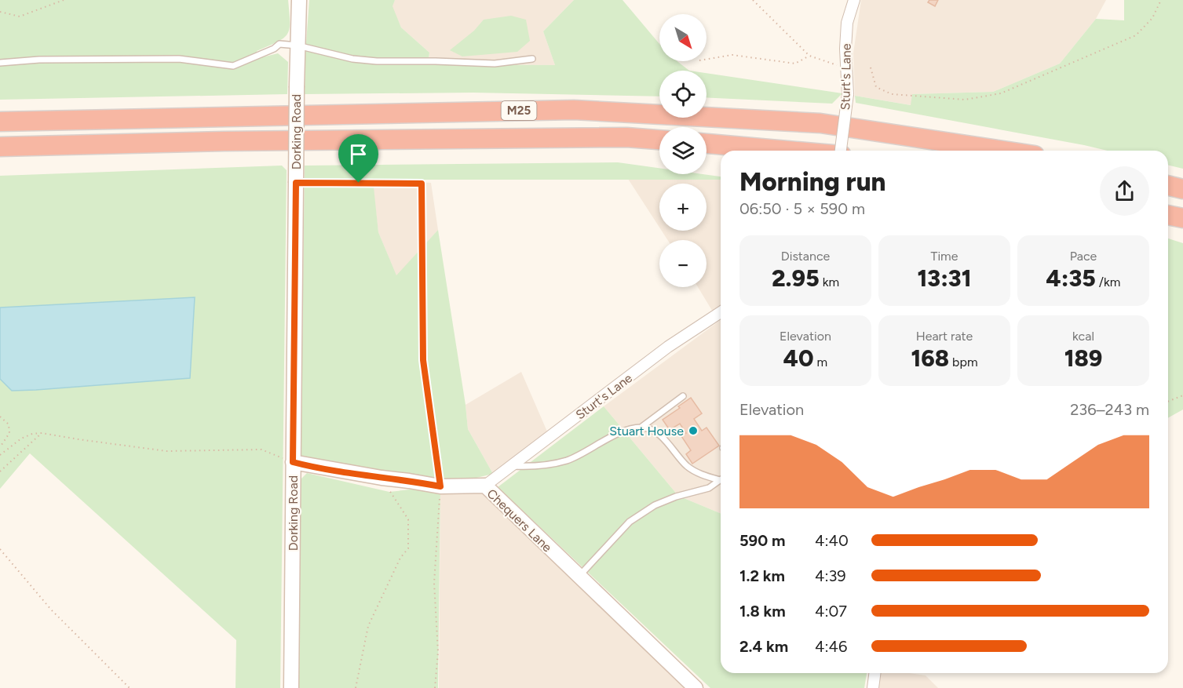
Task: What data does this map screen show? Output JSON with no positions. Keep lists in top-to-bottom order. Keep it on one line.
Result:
{"streets":{"highway":["M25"],"main road":["Dorking Road","Chequers Lane"],"street":["Sturt's Lane"]},"crossings":[["Sturt's Lane","Chequers Lane"],["Dorking Road","Chequers Lane"]],"places":["Stuart House"],"north":"bottom right","page":{"map_buttons":["+","−"],"heading":["Morning run","06:50 · 5 × 590 m"],"stats":[["Distance","2.95 km"],["Time","13:31"],["Pace","4:35 /km"],["Elevation","40 m"],["Heart rate","168 bpm"],["kcal","189"]],"chart":["Elevation","236–243 m"],"list":[{"name":"590 m","note":"4:40"},{"name":"1.2 km","note":"4:39"},{"name":"1.8 km","note":"4:07"},{"name":"2.4 km","note":"4:46"}]}}
